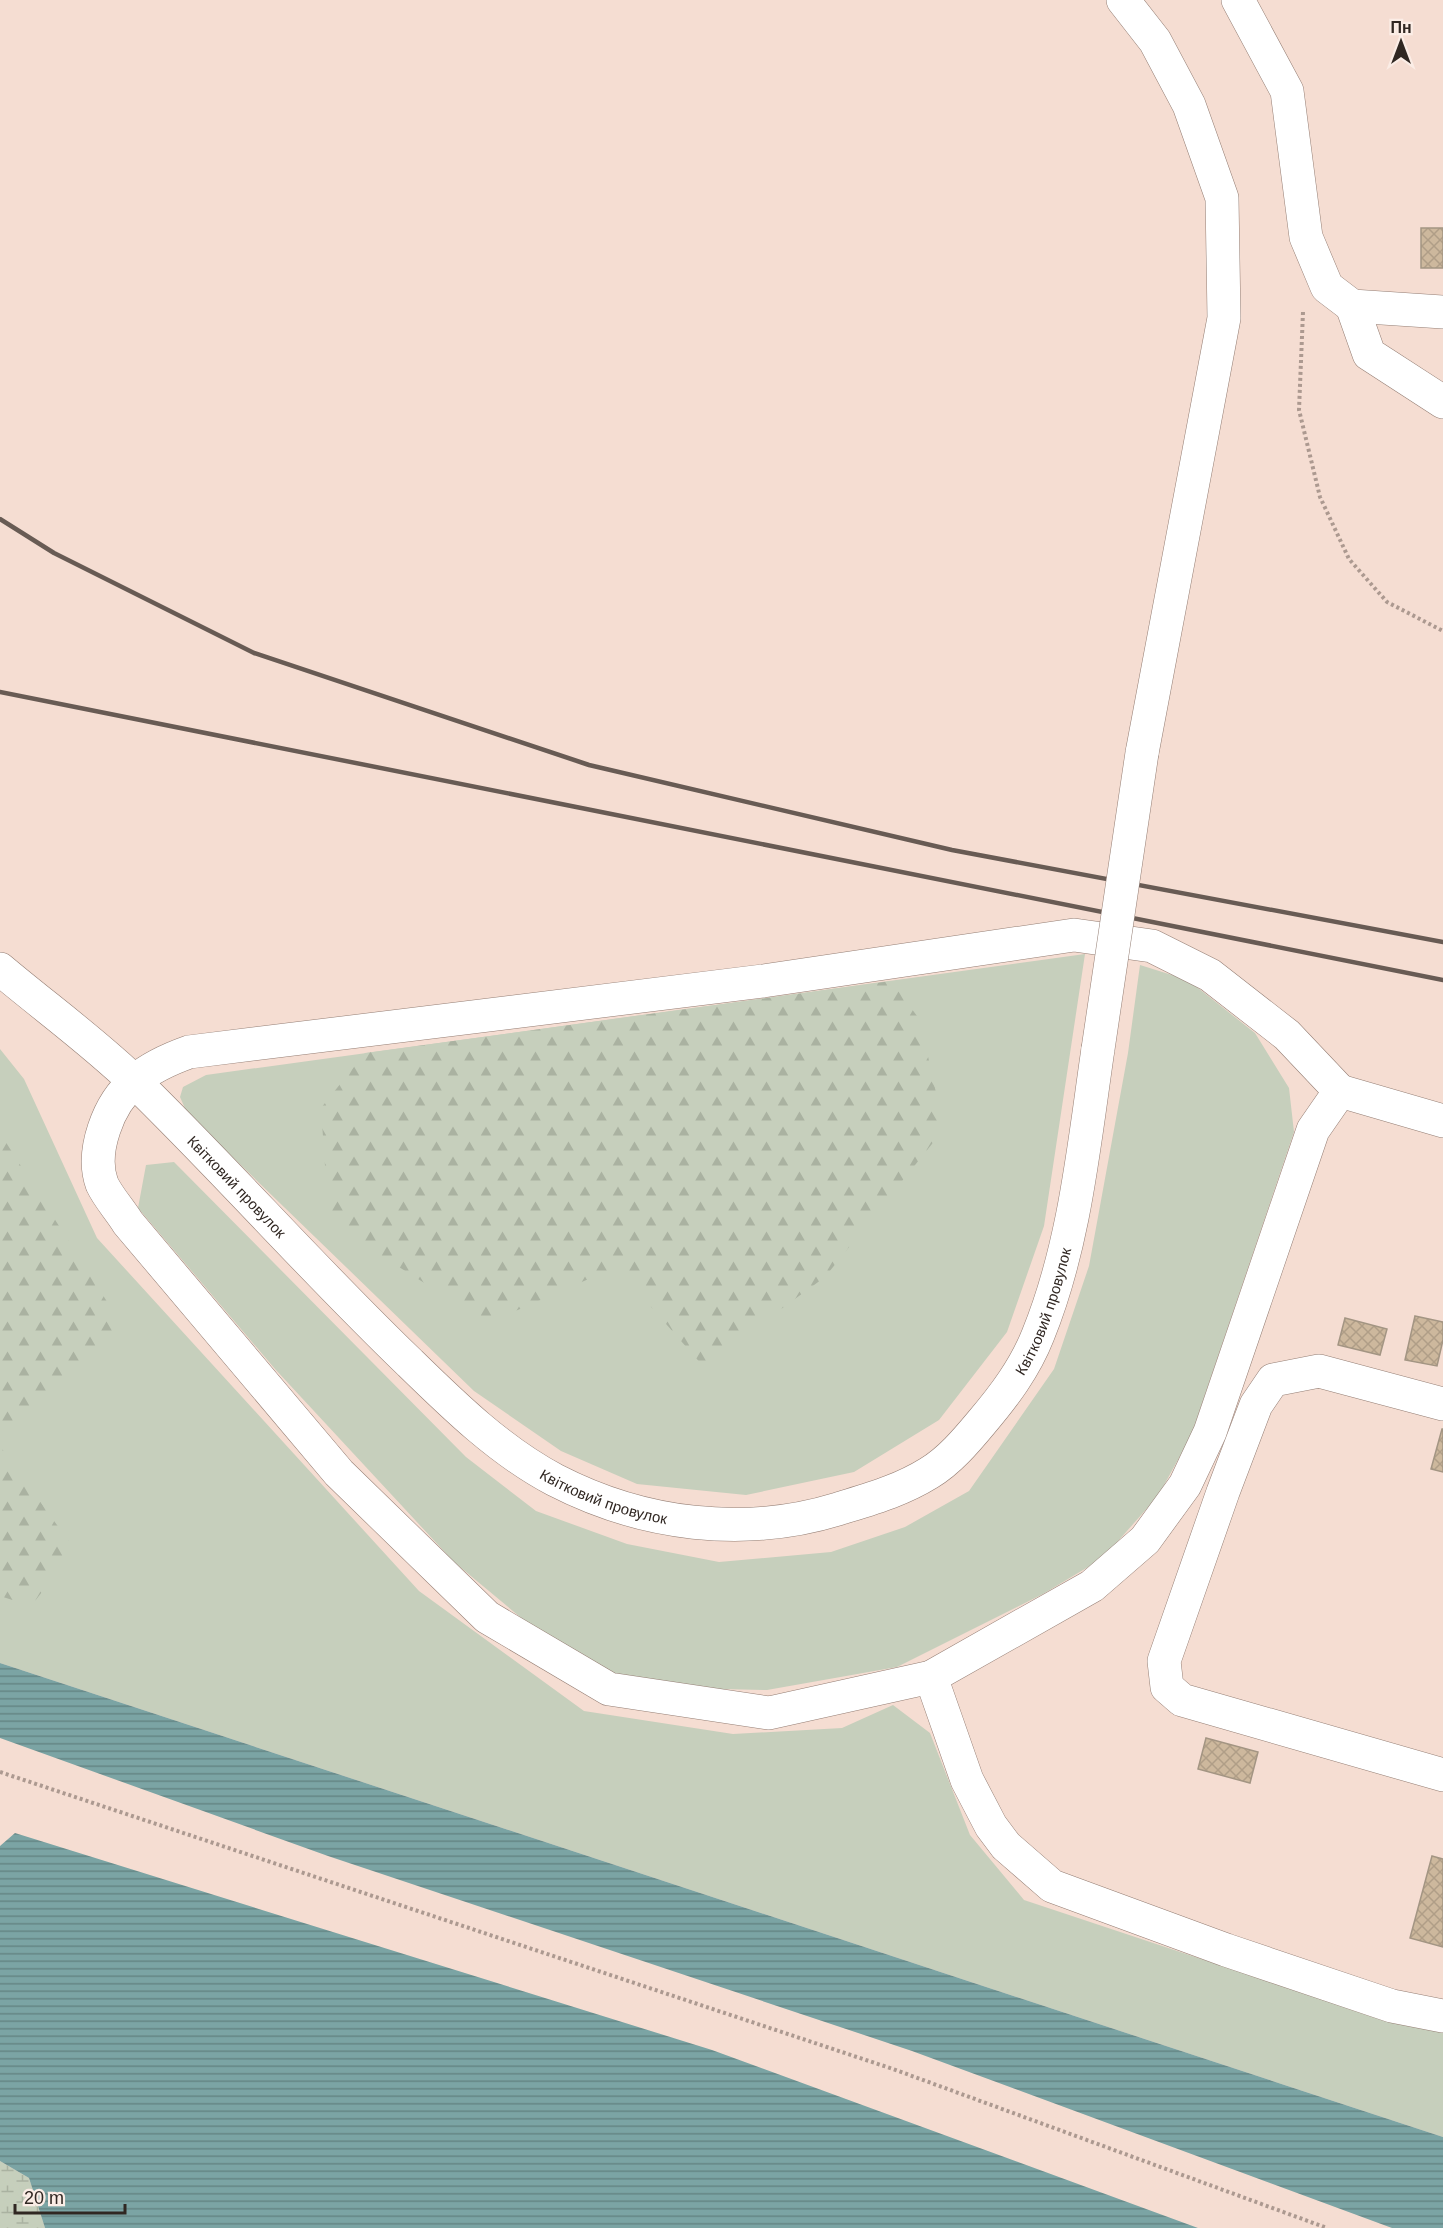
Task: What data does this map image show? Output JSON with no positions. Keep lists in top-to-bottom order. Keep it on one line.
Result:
{"streets":{"street":["Квітковий провулок"]},"scale_bar":"20 m","north":"top"}
